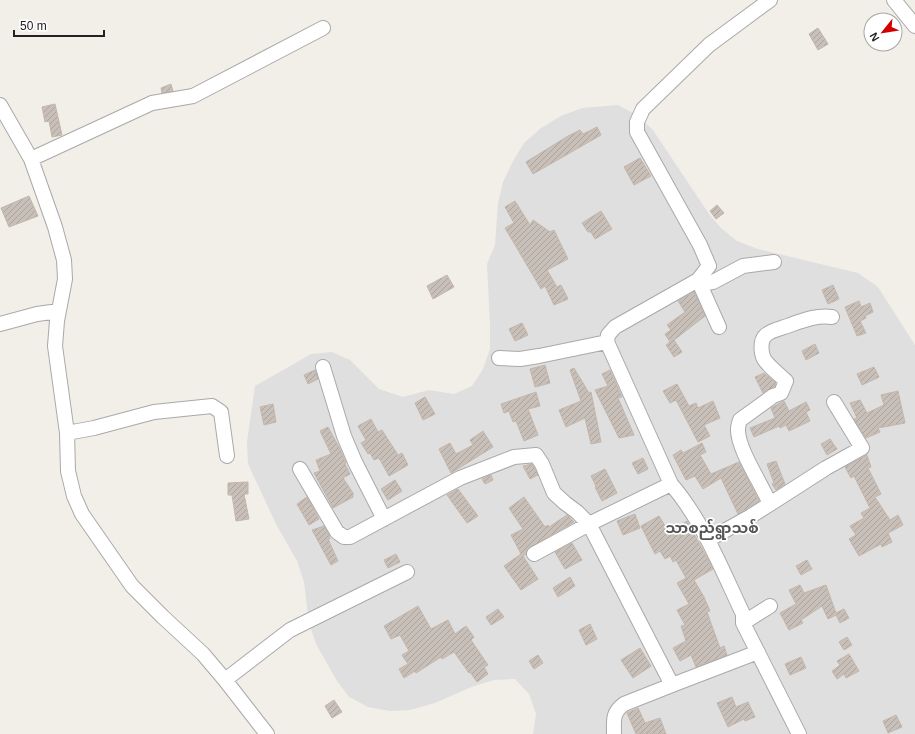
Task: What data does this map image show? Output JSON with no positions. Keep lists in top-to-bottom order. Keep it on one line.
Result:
{"districts":["သာစည်ရွာသစ်"],"scale_bar":"50 m","north":"bottom left"}
